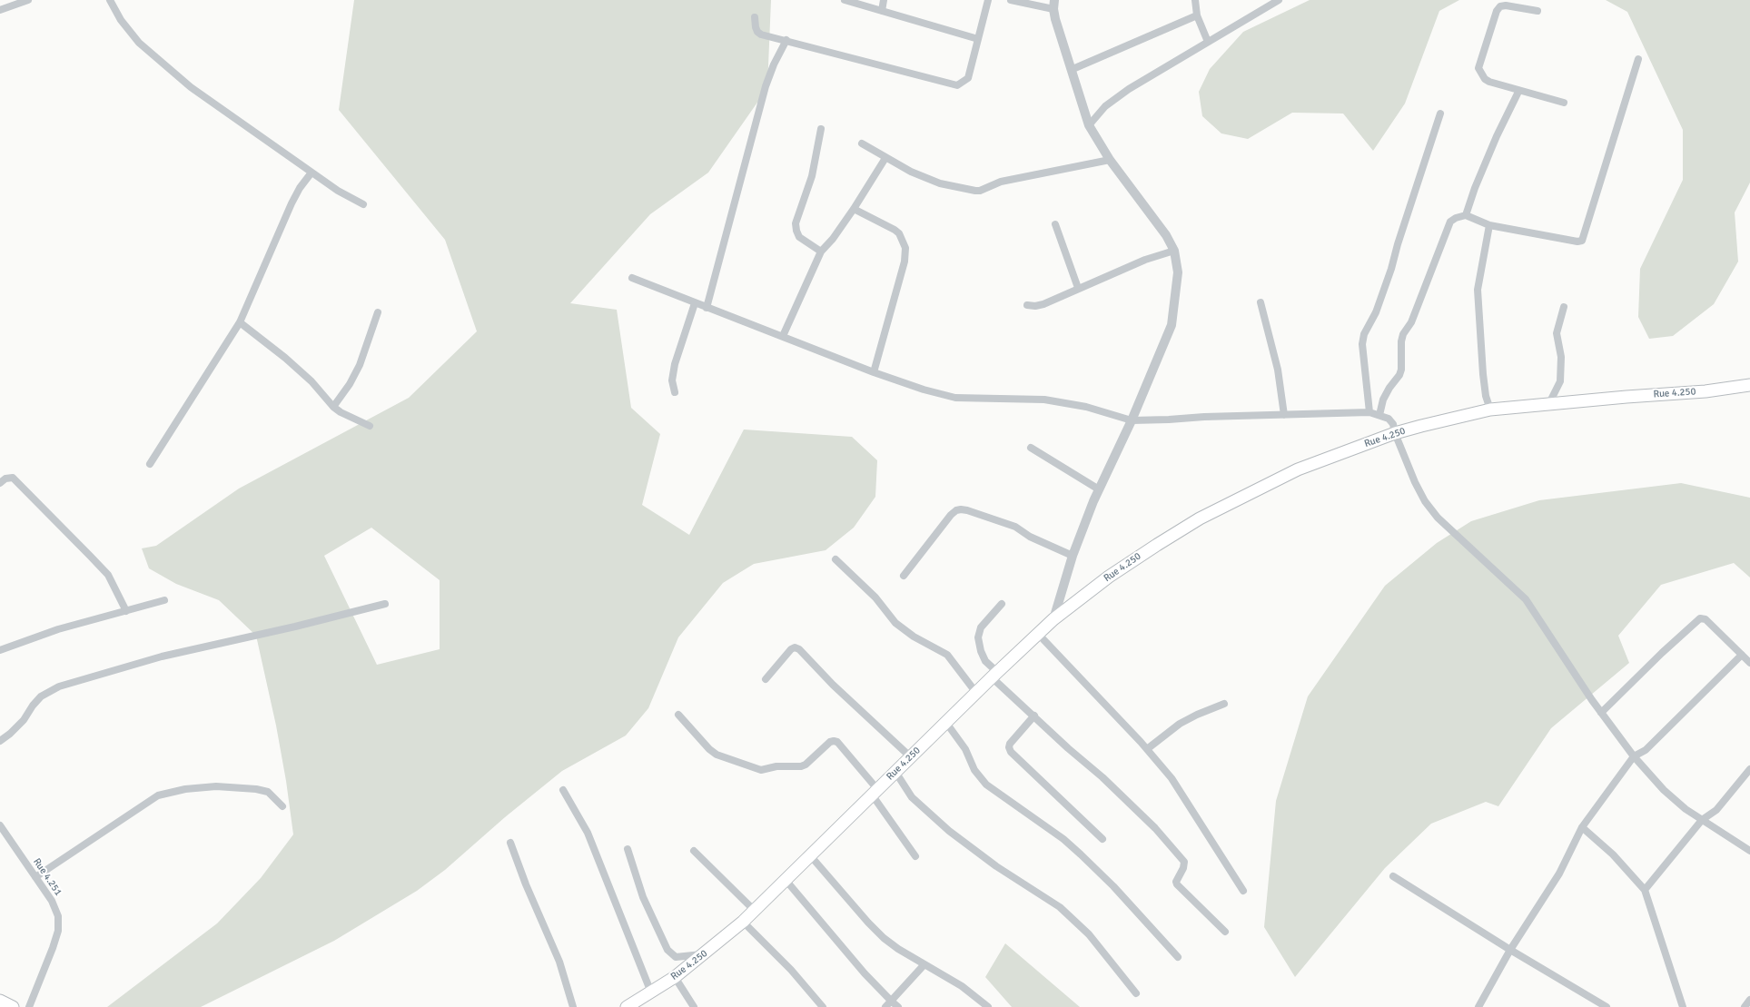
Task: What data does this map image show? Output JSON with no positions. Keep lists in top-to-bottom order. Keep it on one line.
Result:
{"streets":{"main road":["Rue 4.250"],"street":["Rue 4.251"]}}
